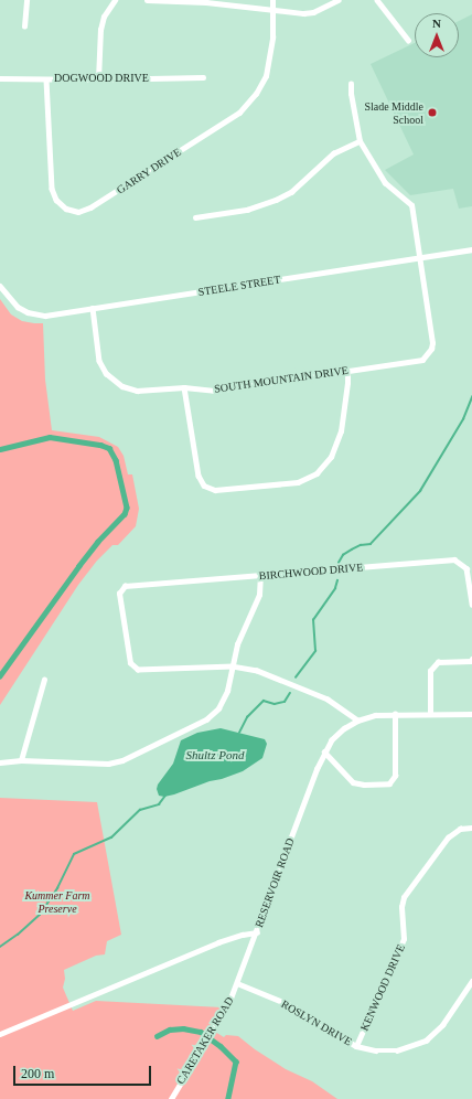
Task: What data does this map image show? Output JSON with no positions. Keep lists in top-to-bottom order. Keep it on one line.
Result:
{"streets":{"street":["DOGWOOD DRIVE","GARRY DRIVE","STEELE STREET","SOUTH MOUNTAIN DRIVE","BIRCHWOOD DRIVE","RESERVOIR ROAD","KENWOOD DRIVE","ROSLYN DRIVE","CARETAKER ROAD"]},"crossings":[["DOGWOOD DRIVE","GARRY DRIVE"],["STEELE STREET","SOUTH MOUNTAIN DRIVE"],["RESERVOIR ROAD","CARETAKER ROAD"],["KENWOOD DRIVE","ROSLYN DRIVE"],["ROSLYN DRIVE","CARETAKER ROAD"]],"water":["Shultz Pond"],"parks":["Kummer Farm Preserve"],"places":["Slade Middle School"],"scale_bar":"200 m","north":"top"}
